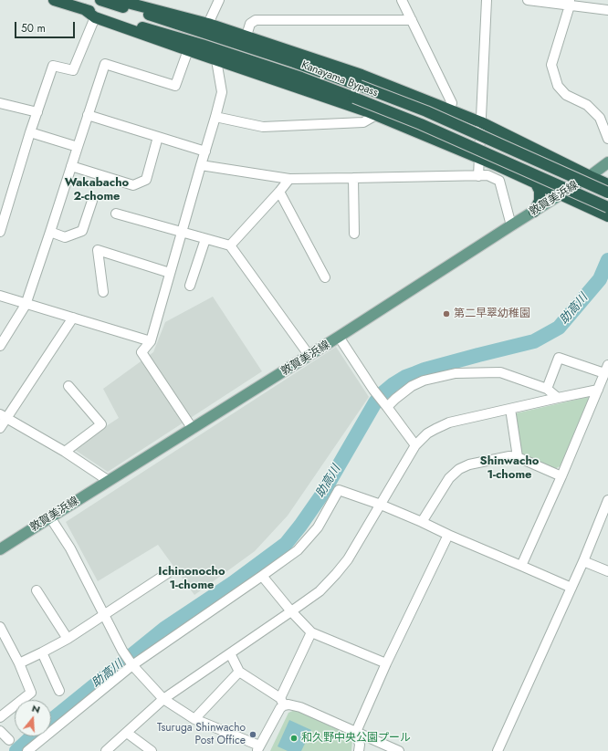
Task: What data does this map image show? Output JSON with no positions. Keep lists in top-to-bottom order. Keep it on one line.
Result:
{"streets":{"highway":["Kanayama Bypass"],"main road":["敦賀美浜線"]},"districts":["Wakabacho 2-chome","Shinwacho 1-chome","Ichinonocho 1-chome"],"water":["助高川"],"places":["第二早翠幼稚園","Tsuruga Shinwacho Post Office","和久野中央公園プール"],"scale_bar":"50 m","north":"top"}
